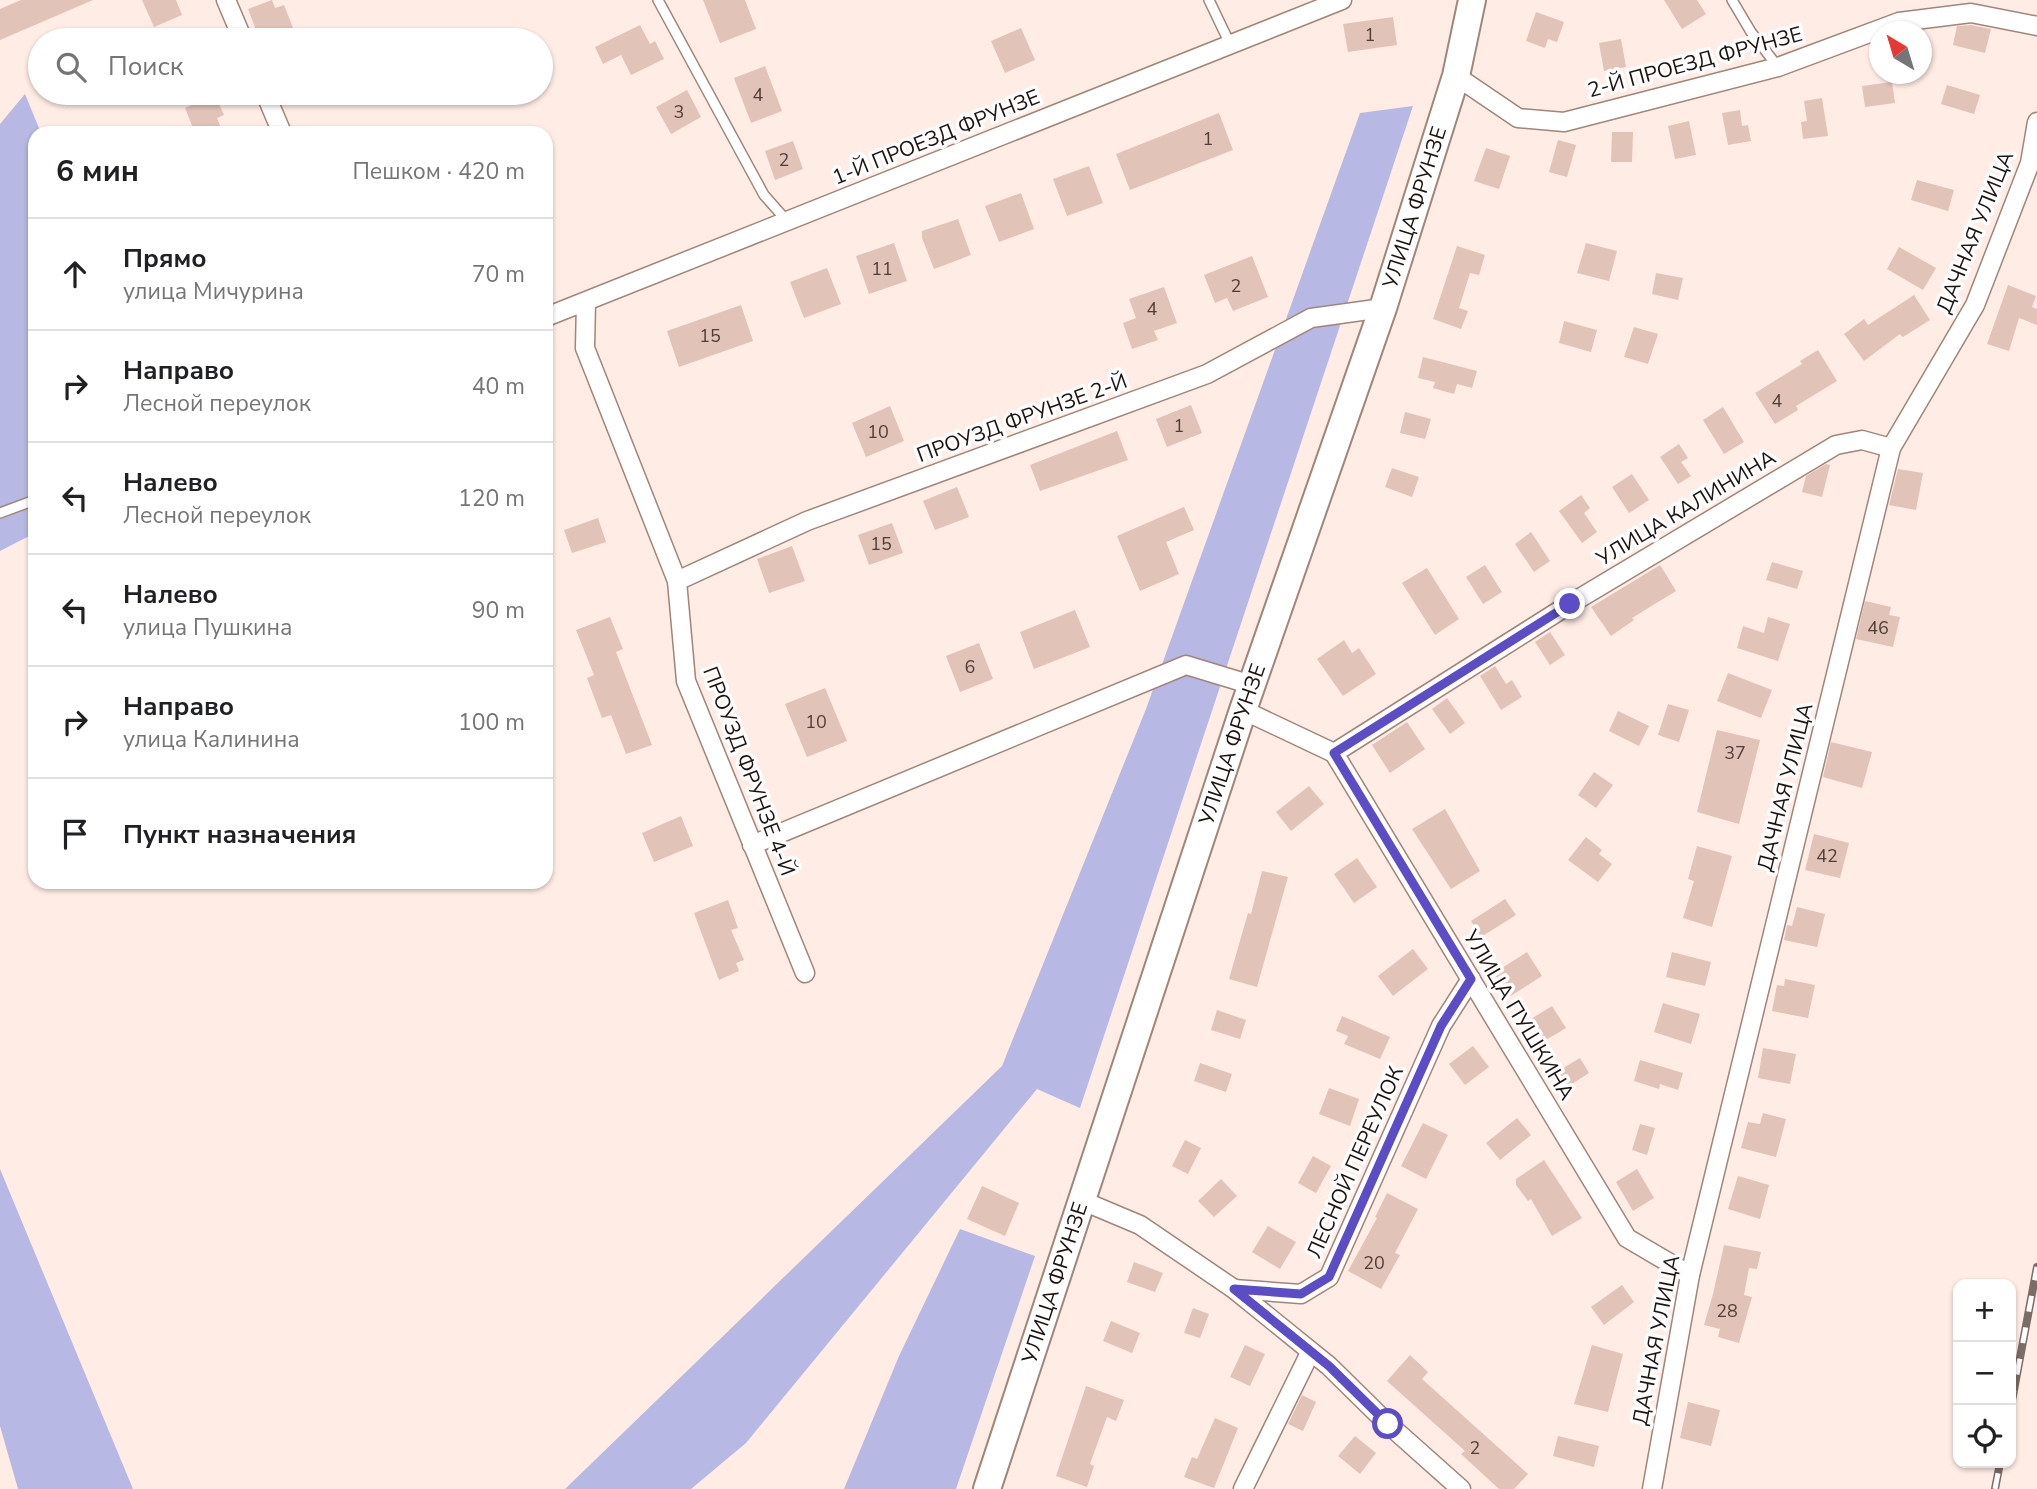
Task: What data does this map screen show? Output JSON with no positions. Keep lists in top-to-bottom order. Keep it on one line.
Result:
{"streets":{"street":["2-Й ПРОЕЗД ФРУНЗЕ","1-Й ПРОЕЗД ФРУНЗЕ","УЛИЦА ФРУНЗЕ","ДАЧНАЯ УЛИЦА","ПРОУЗД ФРУНЗЕ 2-Й","УЛИЦА КАЛИНИНА","ПРОУЗД ФРУНЗЕ 4-Й","УЛИЦА ПУШКИНА","ЛЕСНОЙ ПЕРЕУЛОК"]},"crossings":[["2-Й ПРОЕЗД ФРУНЗЕ","УЛИЦА ФРУНЗЕ"],["1-Й ПРОЕЗД ФРУНЗЕ","ПРОУЗД ФРУНЗЕ 4-Й"],["УЛИЦА ФРУНЗЕ","ПРОУЗД ФРУНЗЕ 2-Й"],["ДАЧНАЯ УЛИЦА","УЛИЦА КАЛИНИНА"],["ДАЧНАЯ УЛИЦА","УЛИЦА ПУШКИНА"],["ПРОУЗД ФРУНЗЕ 2-Й","ПРОУЗД ФРУНЗЕ 4-Й"],["УЛИЦА КАЛИНИНА","УЛИЦА ПУШКИНА"],["УЛИЦА ПУШКИНА","ЛЕСНОЙ ПЕРЕУЛОК"]],"house_numbers":["1","4","3","1","2","11","2","4","15","4","1","10","15","46","6","10","37","42","20","28","2"],"north":"top left","page":{"search":"Поиск","heading":["6 мин","Пешком · 420 m"],"list":[["Прямо","улица Мичурина","70 m"],["Направо","Лесной переулок","40 m"],["Налево","Лесной переулок","120 m"],["Налево","улица Пушкина","90 m"],["Направо","улица Калинина","100 m"],"Пункт назначения"],"map_buttons":["+","−"]}}
